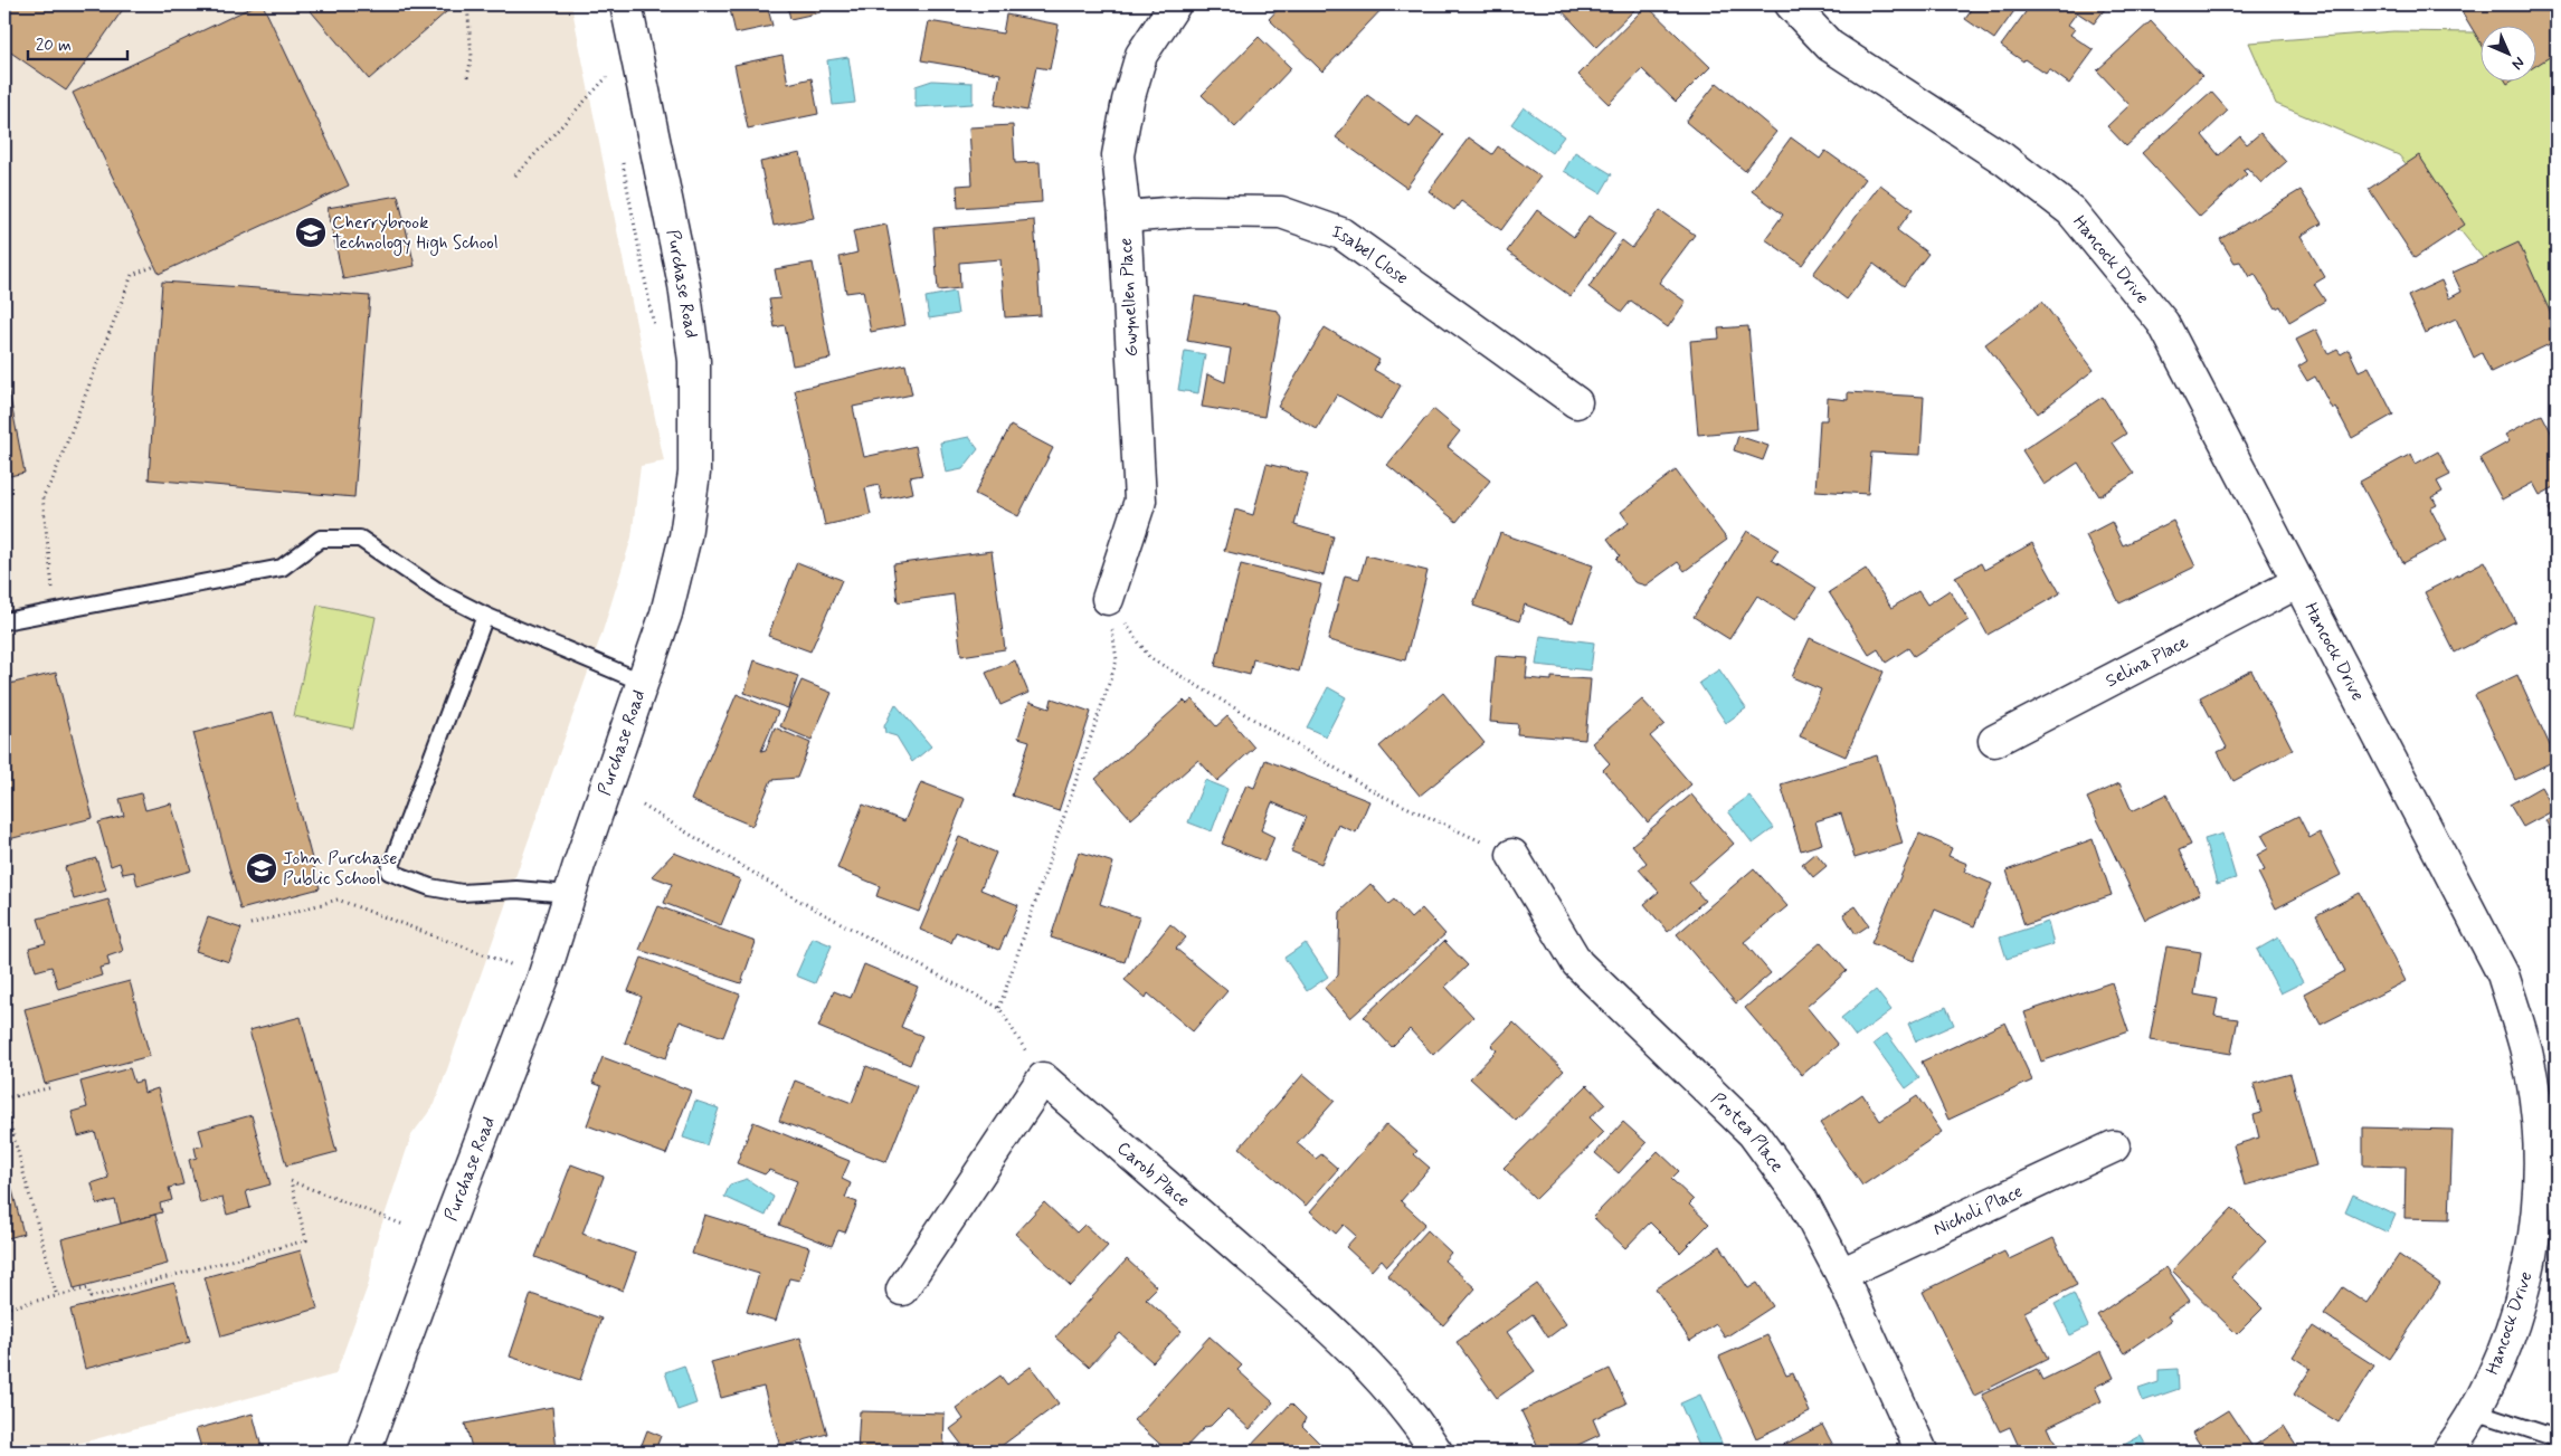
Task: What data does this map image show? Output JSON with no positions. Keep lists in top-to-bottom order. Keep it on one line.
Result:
{"streets":{"street":["Isabel Close","Hancock Drive","Purchase Road","Gwynellen Place","Selina Place","Protea Place","Carob Place","Nicholi Place"]},"crossings":[["Isabel Close","Gwynellen Place"],["Hancock Drive","Selina Place"],["Protea Place","Nicholi Place"]],"places":{"school or university":["Cherrybrook Technology High School","John Purchase Public School"]},"scale_bar":"20 m","north":"bottom right"}
